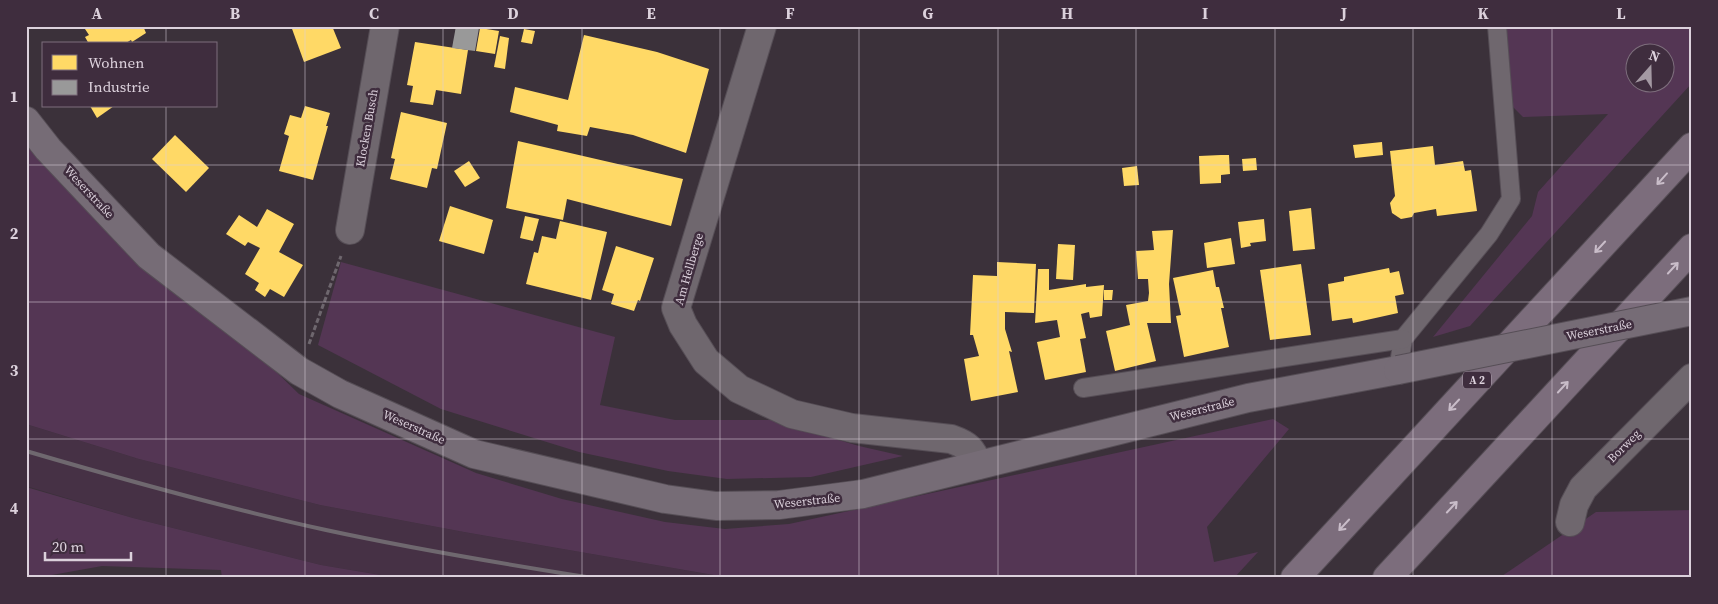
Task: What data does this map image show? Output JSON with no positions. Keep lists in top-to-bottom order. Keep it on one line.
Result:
{"streets":{"highway":["A 2"],"street":["Klocken Busch","Weserstraße","Am Hellberge","Borweg"]},"crossings":[["Weserstraße","Am Hellberge"]],"legend":["Wohnen","Industrie"],"scale_bar":"20 m","north":"top","grid":{"columns":["A","B","C","D","E","F","G","H","I","J","K","L"],"rows":["1","2","3","4"]}}
